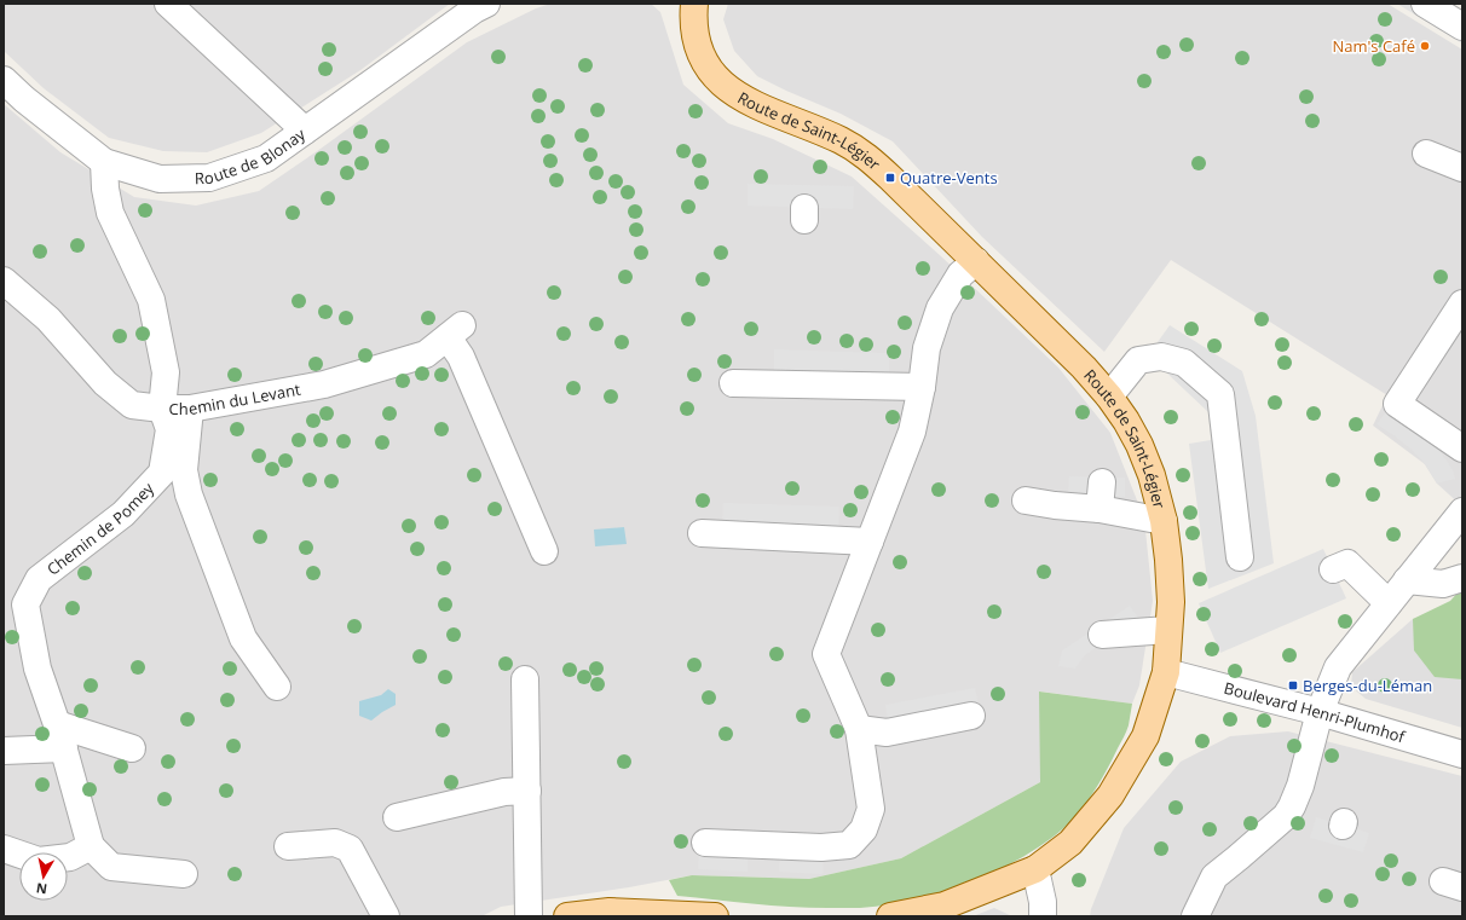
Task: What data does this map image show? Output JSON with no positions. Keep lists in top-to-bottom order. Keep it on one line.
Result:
{"streets":{"main road":["Route de Saint-Légier"],"street":["Route de Blonay","Chemin du Levant","Chemin de Pomey","Boulevard Henri-Plumhof"]},"crossings":[["Route de Saint-Légier","Boulevard Henri-Plumhof"],["Route de Blonay","Chemin du Levant"],["Chemin du Levant","Chemin de Pomey"]],"places":{"other":["Nam's Café"],"transit":["Quatre-Vents","Berges-du-Léman"]},"north":"bottom"}
